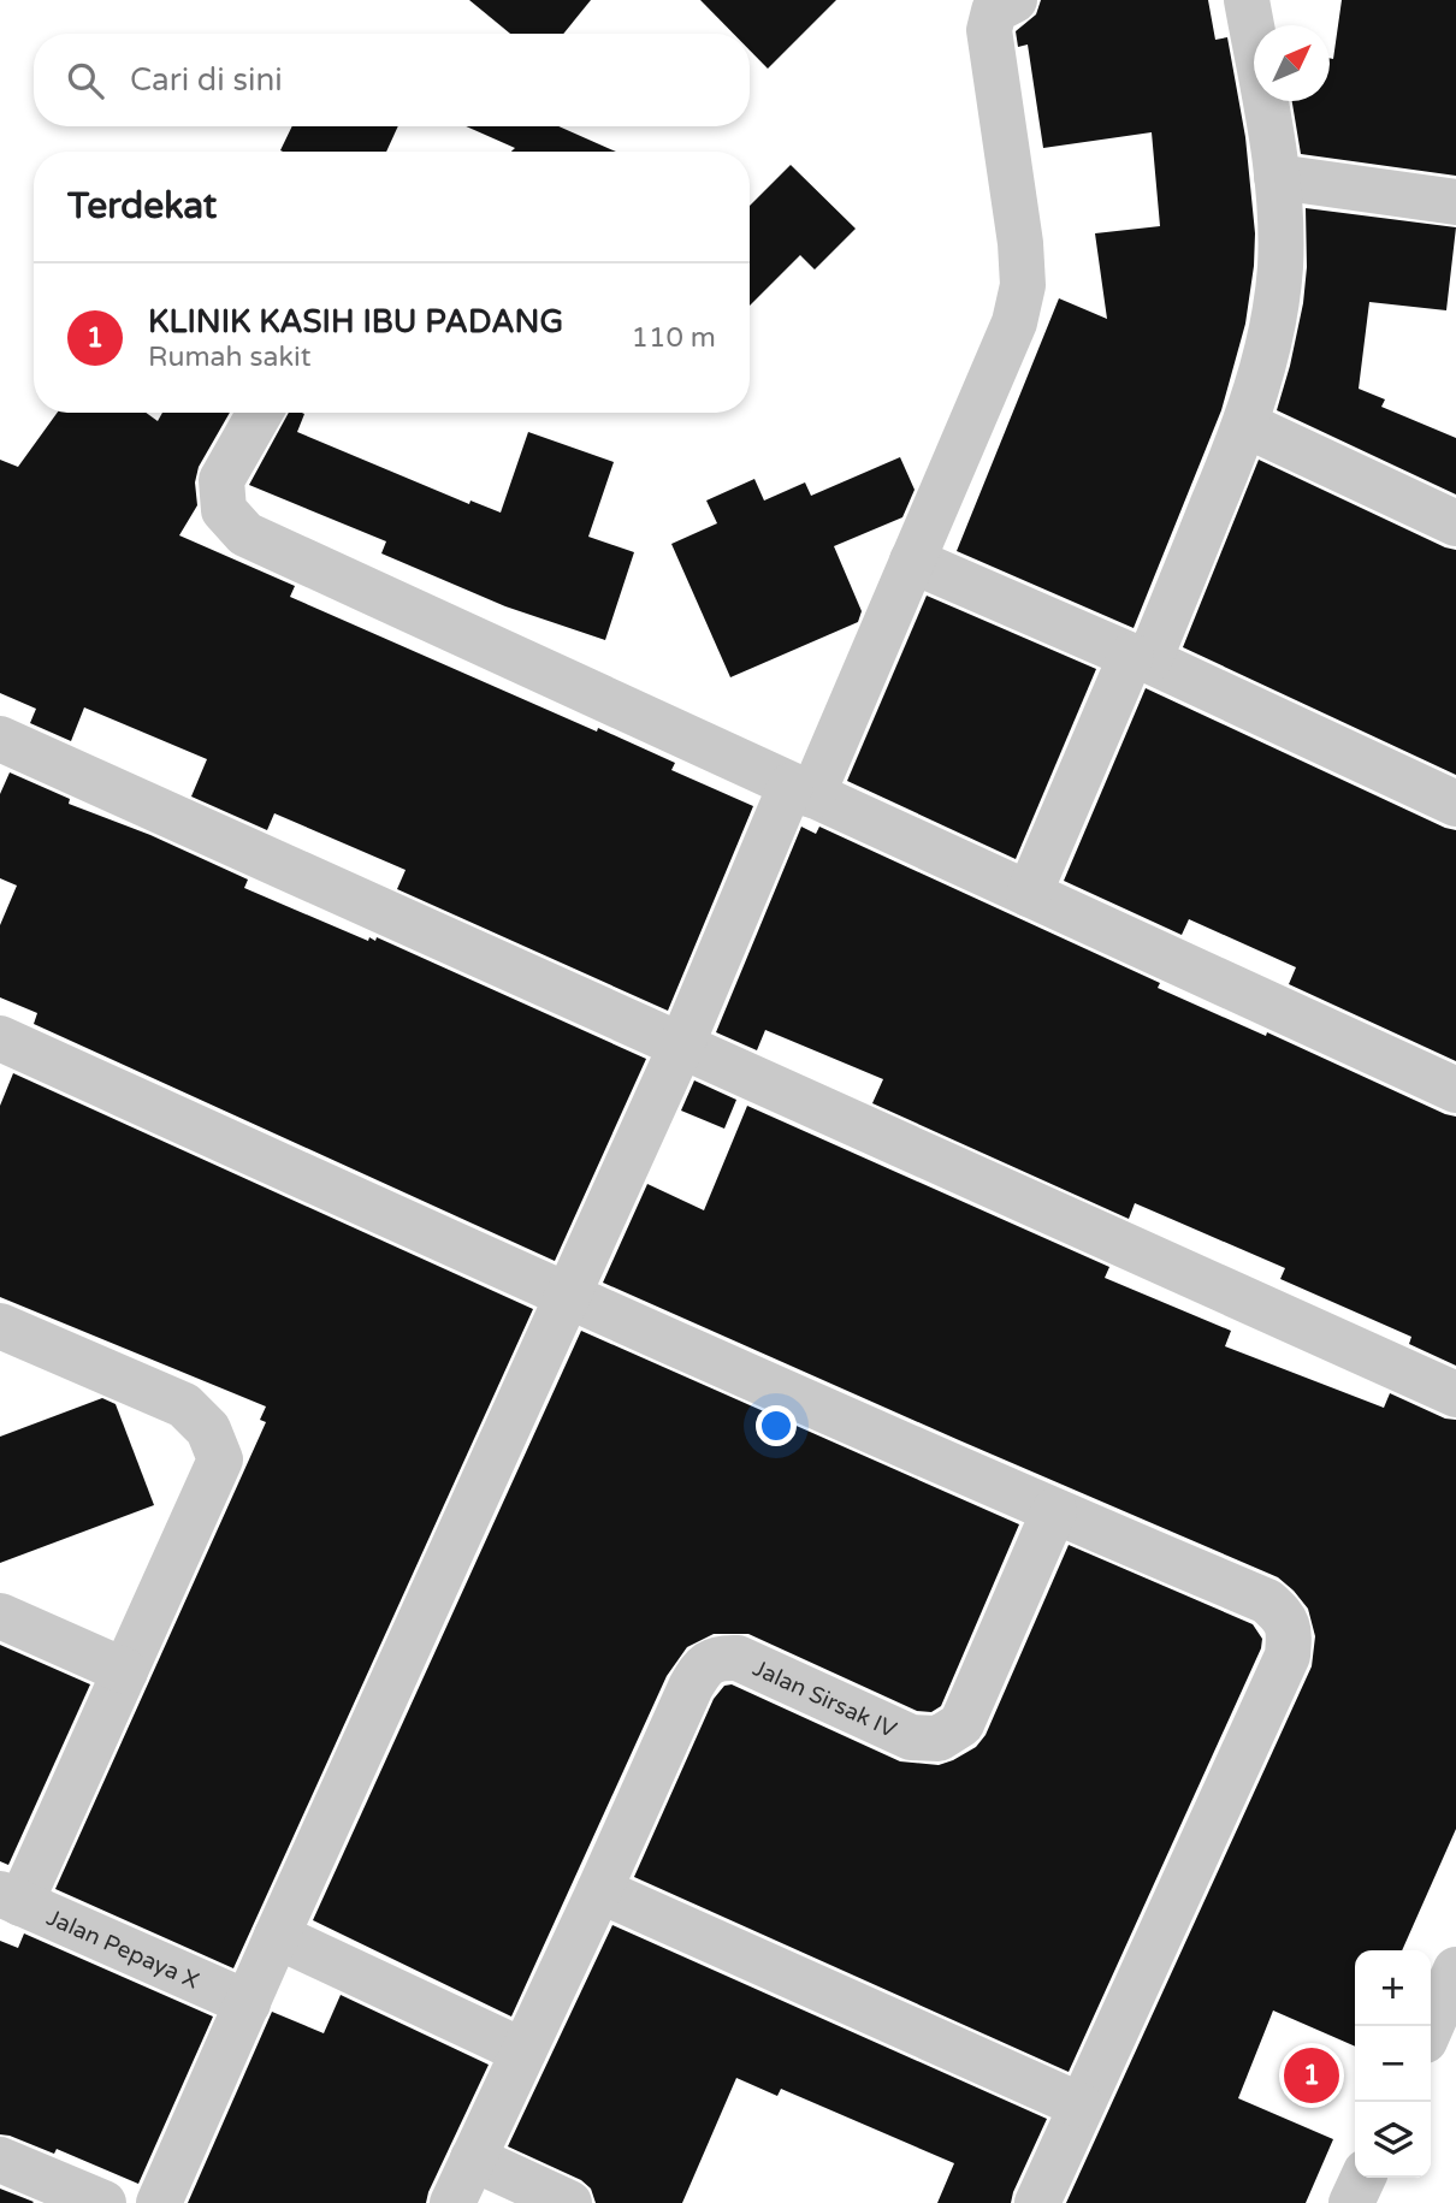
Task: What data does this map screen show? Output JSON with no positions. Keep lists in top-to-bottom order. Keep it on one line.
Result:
{"streets":{"street":["Jalan Sirsak IV","Jalan Pepaya X"]},"north":"top right","page":{"search":"Cari di sini","heading":"Terdekat","list":[{"mark":"1","name":"KLINIK KASIH IBU PADANG","note":"Rumah sakit","value":"110 m"}],"map_buttons":["+","−"],"pins":"1"}}
